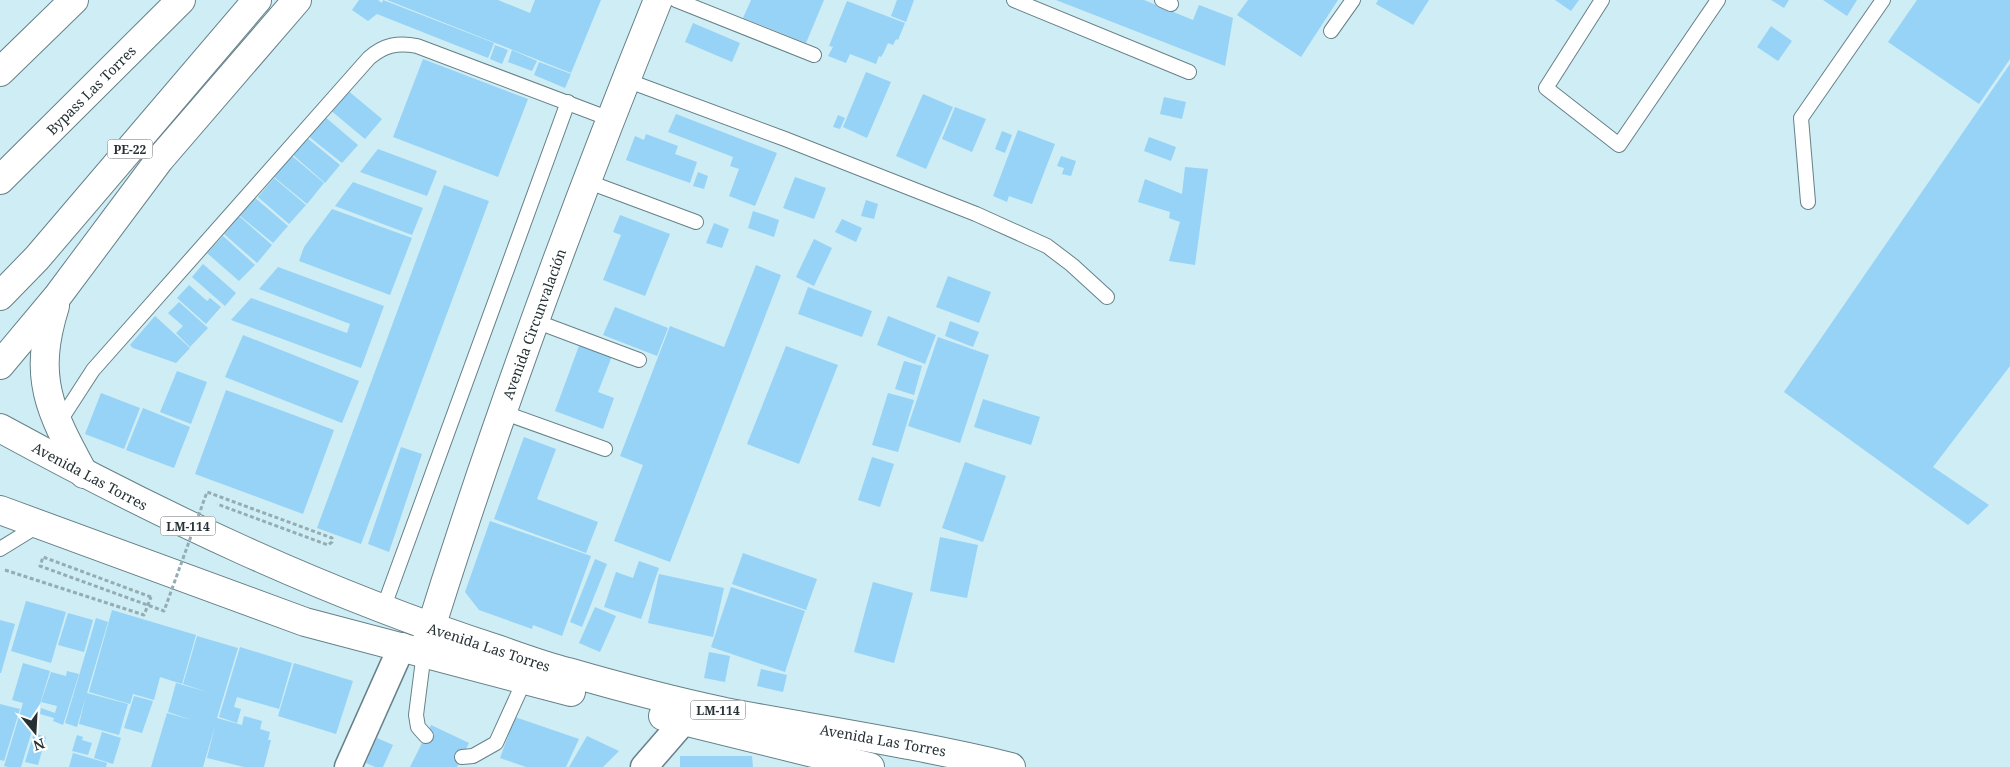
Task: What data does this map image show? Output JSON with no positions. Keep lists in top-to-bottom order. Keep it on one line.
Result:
{"streets":{"main road":["Bypass Las Torres","PE-22","Avenida Circunvalación","Avenida Las Torres","LM-114"]},"crossings":[["Avenida Circunvalación","Avenida Las Torres"]],"north":"bottom"}
